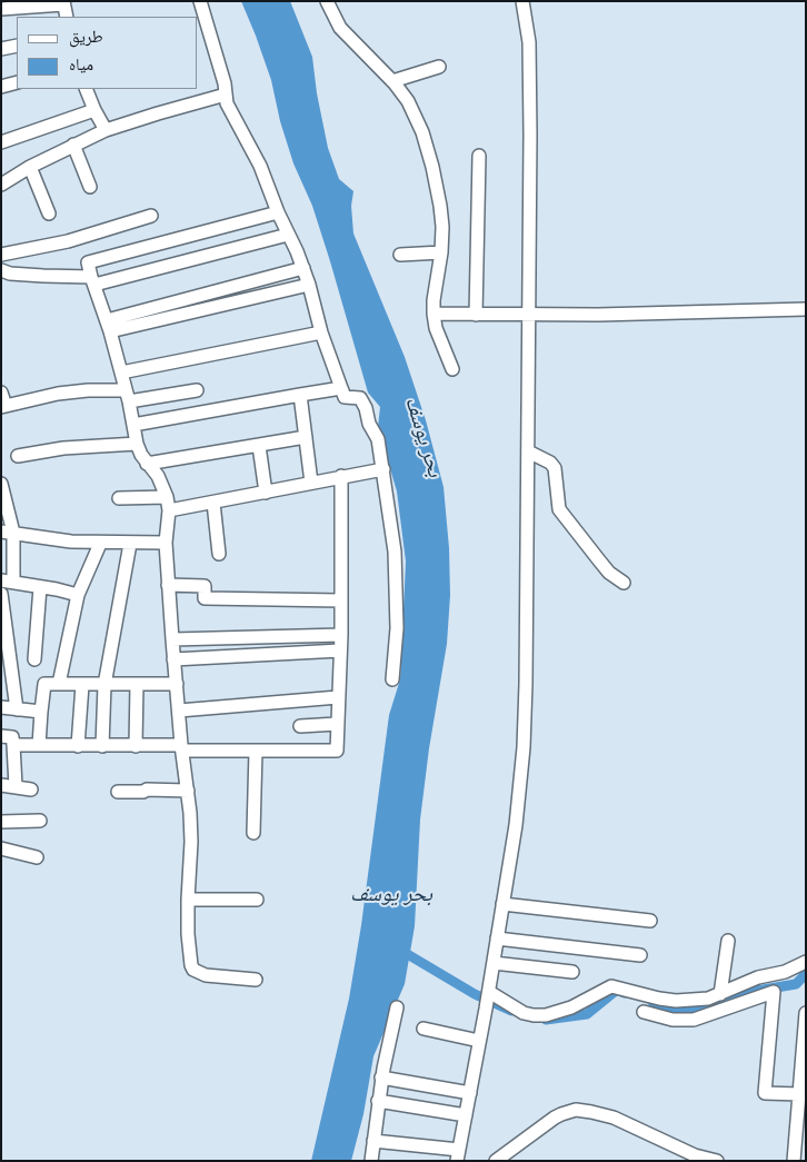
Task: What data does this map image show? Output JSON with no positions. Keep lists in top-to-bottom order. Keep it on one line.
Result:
{"water":["بحر يوسف"],"legend":["طريق","مياه"]}
